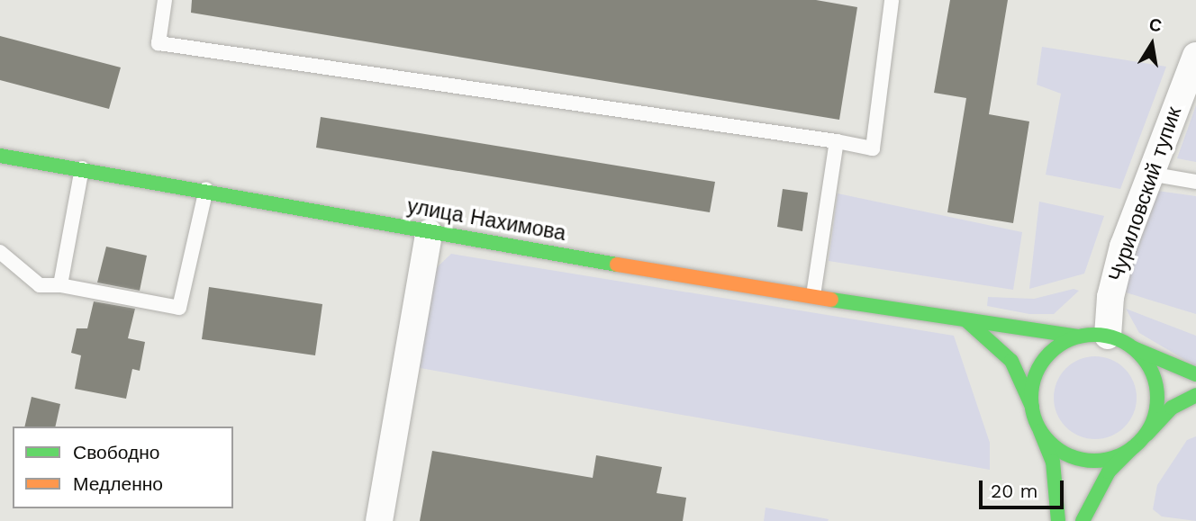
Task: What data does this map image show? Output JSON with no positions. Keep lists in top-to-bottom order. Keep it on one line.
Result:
{"streets":{"street":["Чуриловский тупик","улица Нахимова"]},"crossings":[["Чуриловский тупик","улица Нахимова"]],"legend":["Свободно","Медленно"],"scale_bar":"20 m","north":"top"}
